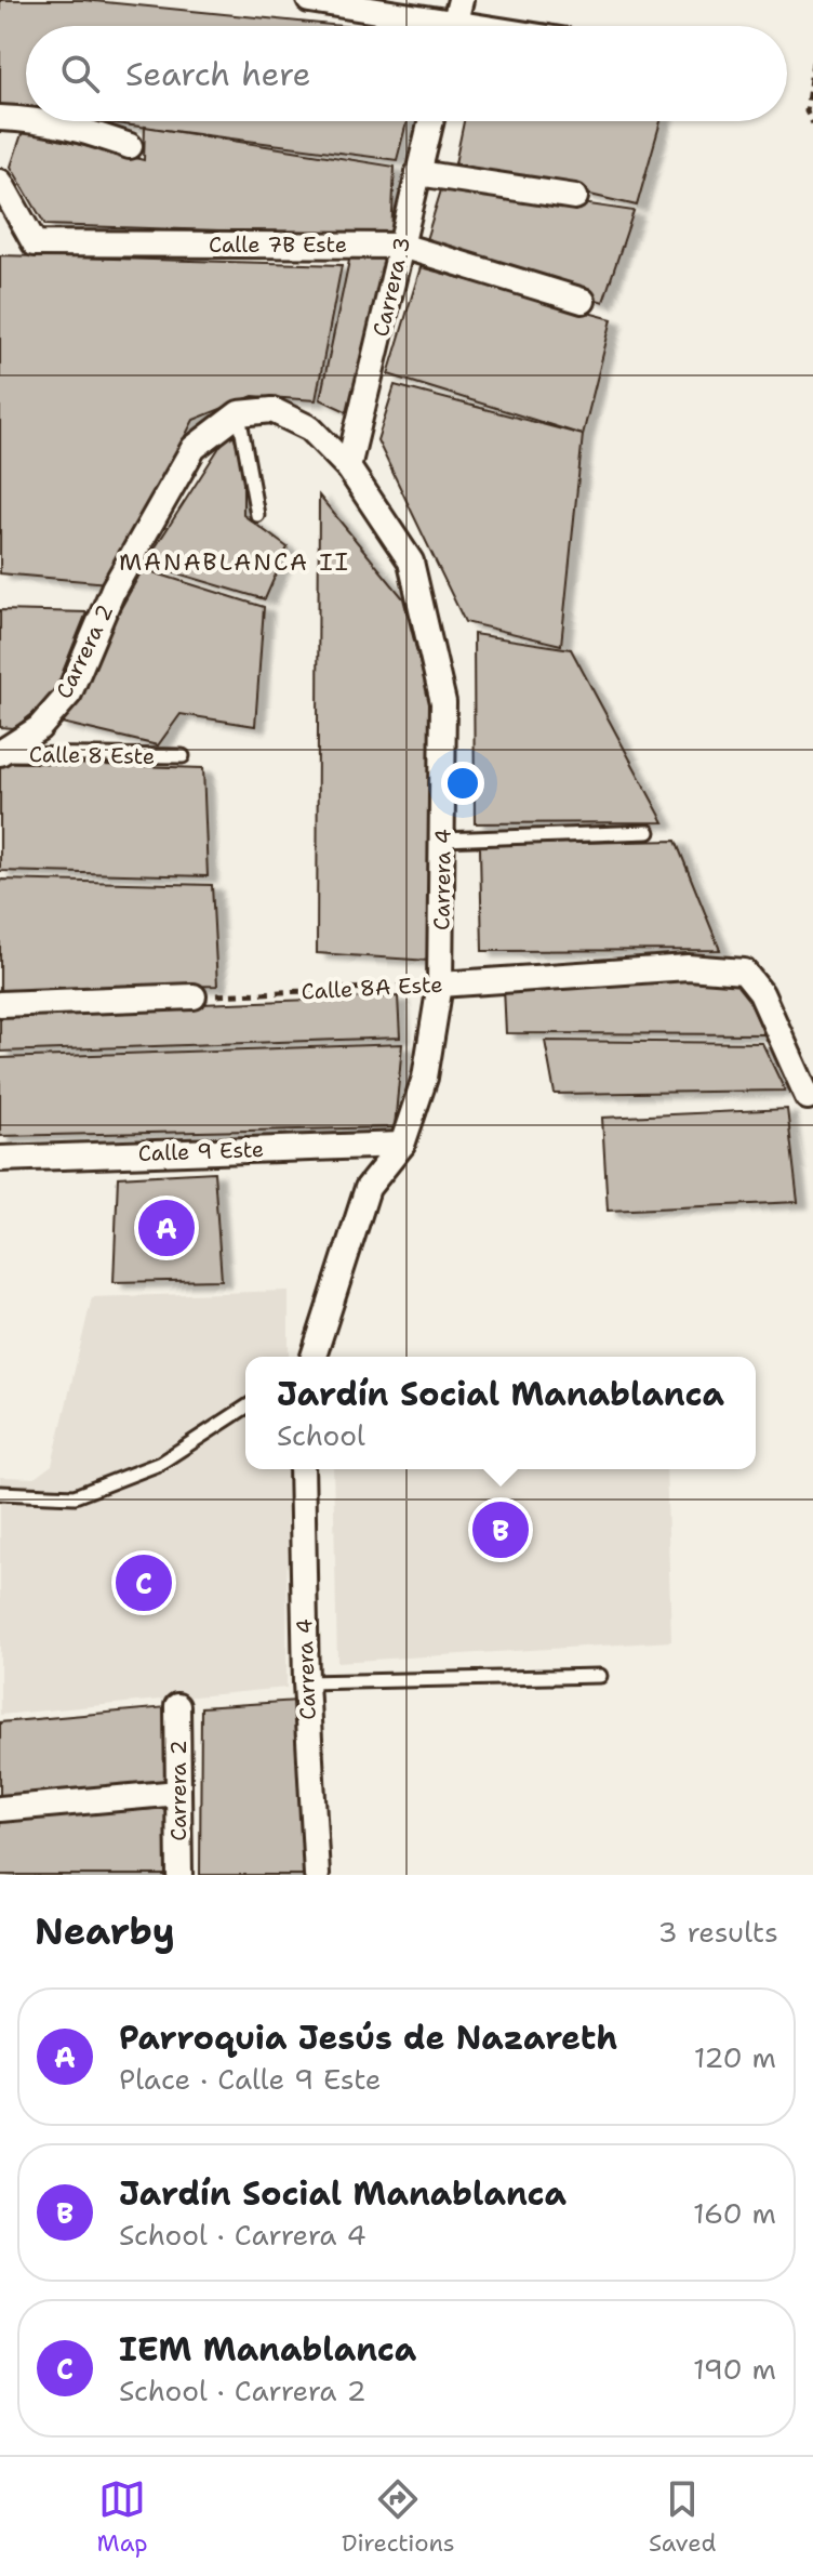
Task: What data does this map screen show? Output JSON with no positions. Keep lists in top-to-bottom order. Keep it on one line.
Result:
{"streets":{"street":["Calle 7B Este","Carrera 3","Carrera 2","Carrera 4","Calle 8A Este","Calle 9 Este"],"lane":["Calle 8 Este"]},"crossings":[["Calle 7B Este","Carrera 3"],["Carrera 3","Carrera 4"],["Carrera 2","Calle 8 Este"],["Carrera 2","Carrera 4"],["Carrera 4","Calle 8A Este"],["Carrera 4","Calle 9 Este"]],"districts":["MANABLANCA II"],"page":{"search":"Search here","pins":["A","B","C"],"popup":["Jardín Social Manablanca","School"],"heading":["Nearby","3 results"],"list":[{"mark":"A","name":"Parroquia Jesús de Nazareth","note":"Place · Calle 9 Este","value":"120 m"},{"mark":"B","name":"Jardín Social Manablanca","note":"School · Carrera 4","value":"160 m"},{"mark":"C","name":"IEM Manablanca","note":"School · Carrera 2","value":"190 m"}],"nav":["Map","Directions","Saved"]}}
